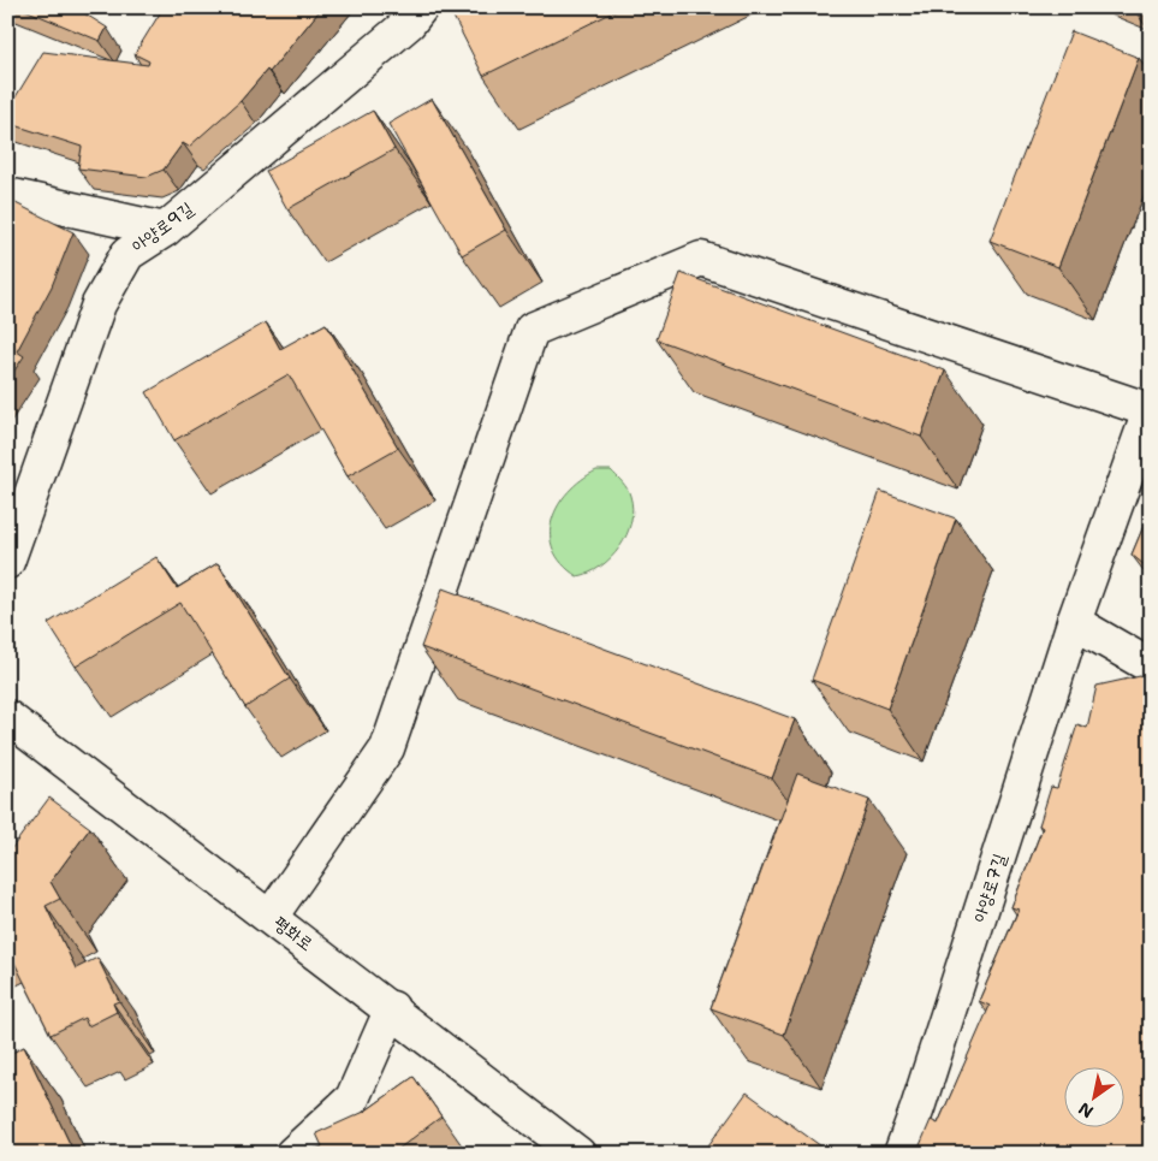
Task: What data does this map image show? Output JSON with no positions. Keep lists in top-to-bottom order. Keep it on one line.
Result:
{"streets":{"street":["아양로9길","아양로7길","평화로"]},"north":"bottom left"}
